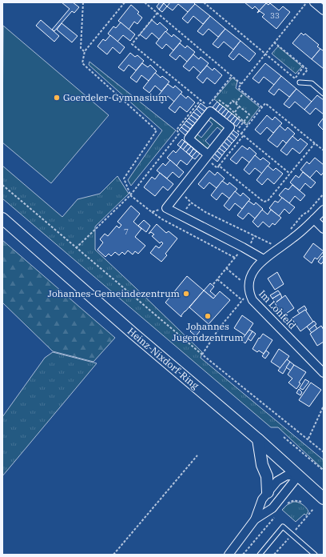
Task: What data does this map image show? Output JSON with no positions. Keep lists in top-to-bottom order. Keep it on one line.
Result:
{"streets":{"main road":["Heinz-Nixdorf-Ring"],"street":["Im Lohfeld"]},"places":["Goerdeler-Gymnasium","Johannes-Gemeindezentrum","Johannes Jugendzentrum"],"house_numbers":["33","7"]}
